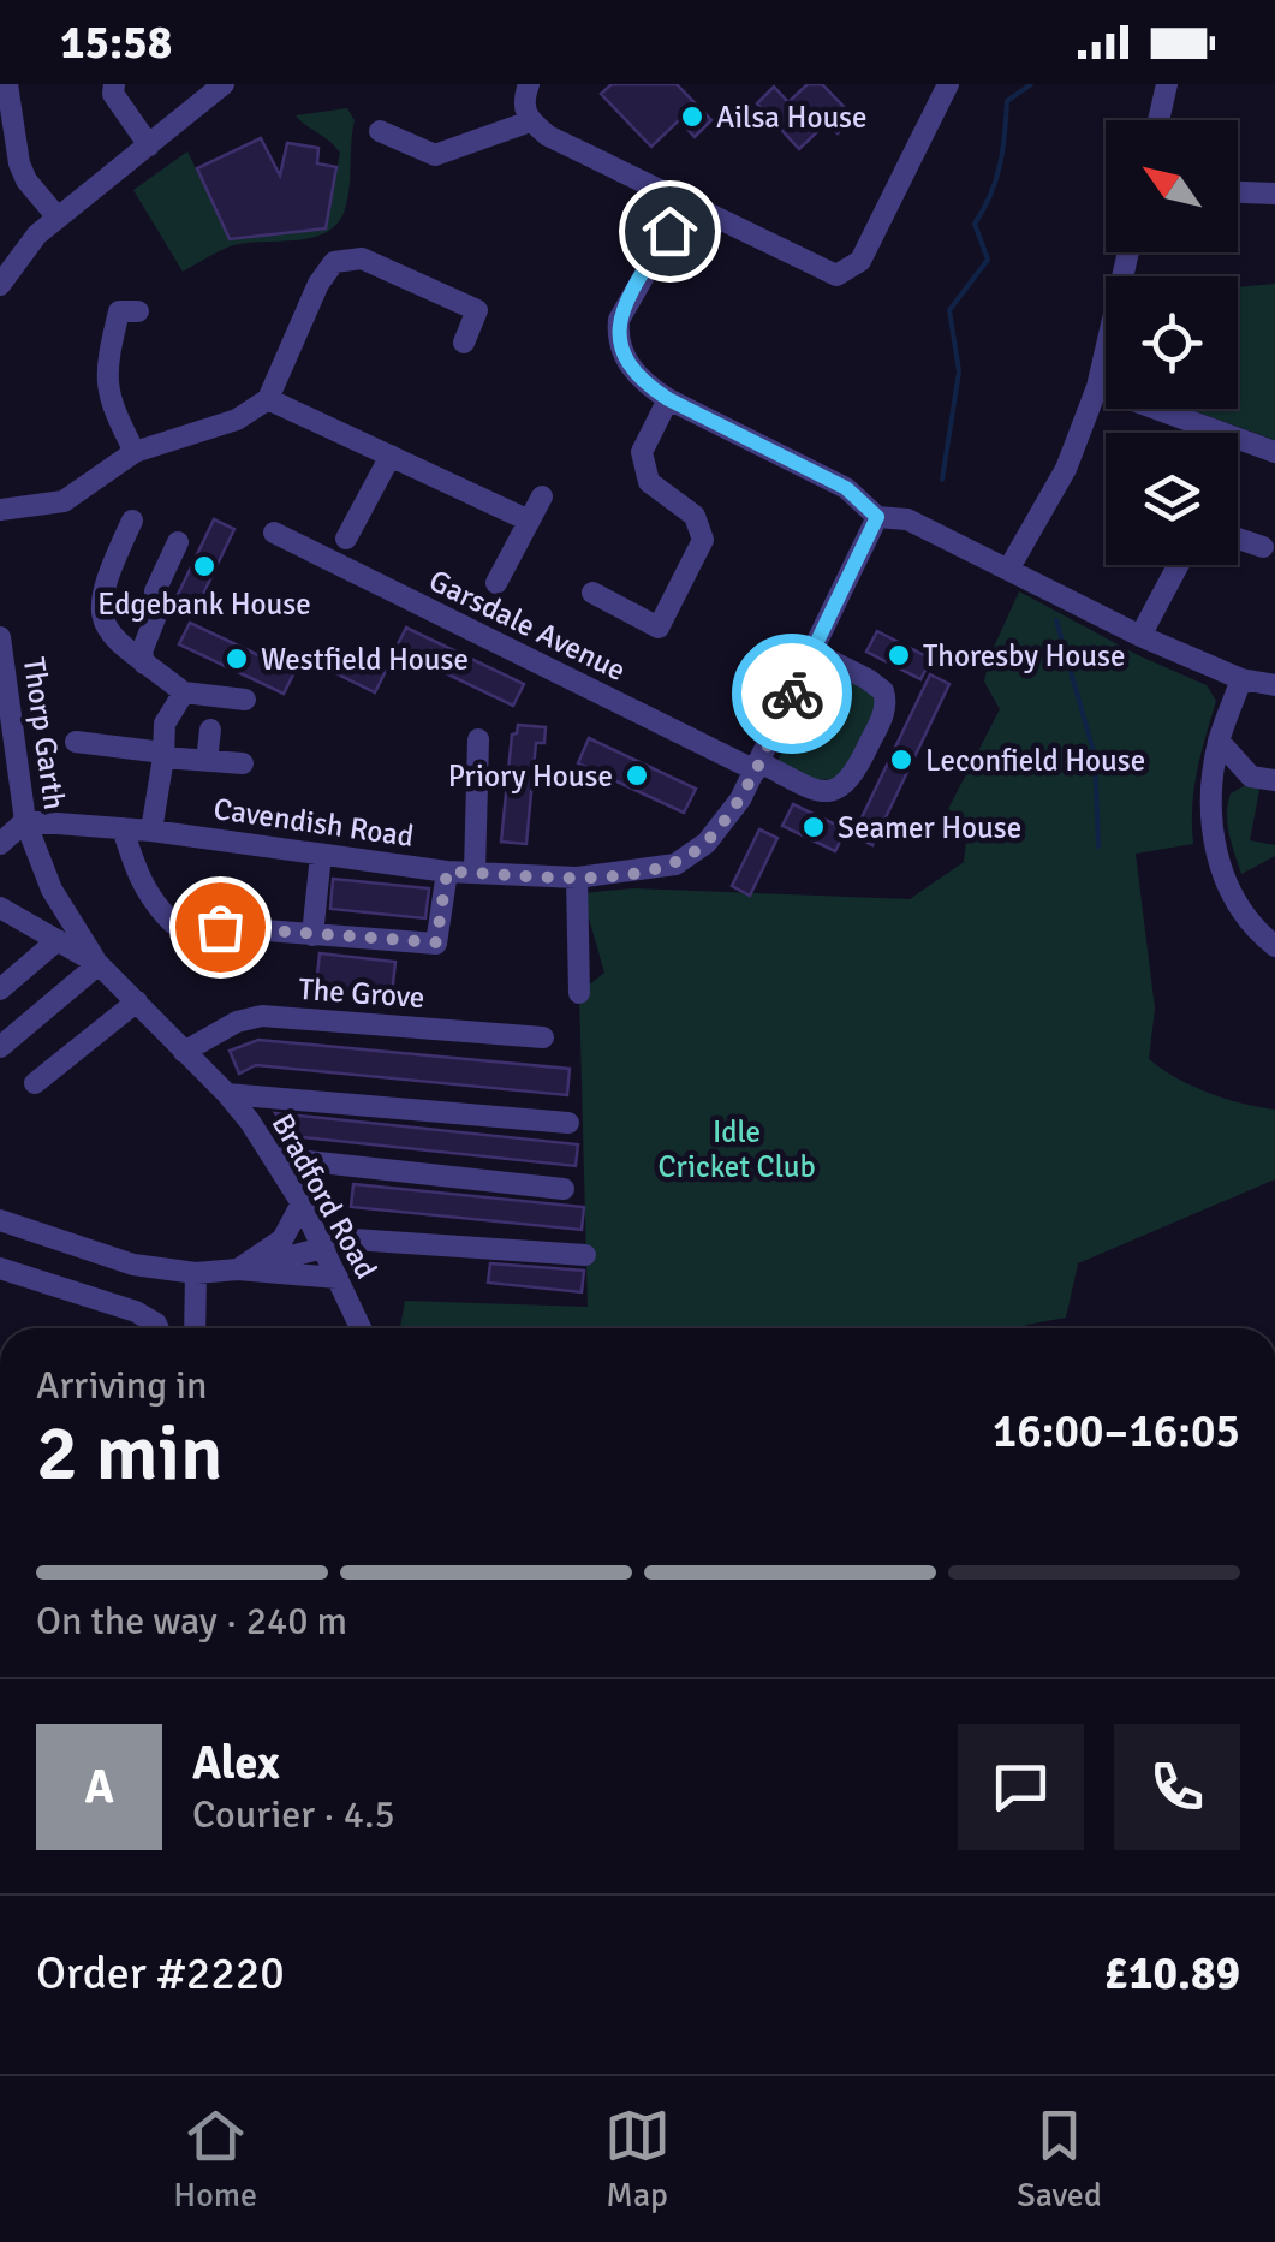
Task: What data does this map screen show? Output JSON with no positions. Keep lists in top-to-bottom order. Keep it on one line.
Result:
{"streets":{"street":["Garsdale Avenue","Thorp Garth","Cavendish Road","The Grove","Bradford Road"]},"crossings":[["Garsdale Avenue","Cavendish Road"],["Thorp Garth","Cavendish Road"],["Thorp Garth","Bradford Road"],["The Grove","Bradford Road"]],"parks":["Idle Cricket Club"],"places":["Ailsa House","Edgebank House","Thoresby House","Westfield House","Leconfield House","Priory House","Seamer House"],"north":"top left","page":{"status":"15:58","heading":["2 min","Arriving in","16:00–16:05"],"panel":["Alex","Courier · 4.5","Order #2220","£10.89"],"bar":"On the way · 240 m","round":"A","tabs":["Home","Map","Saved"]}}
